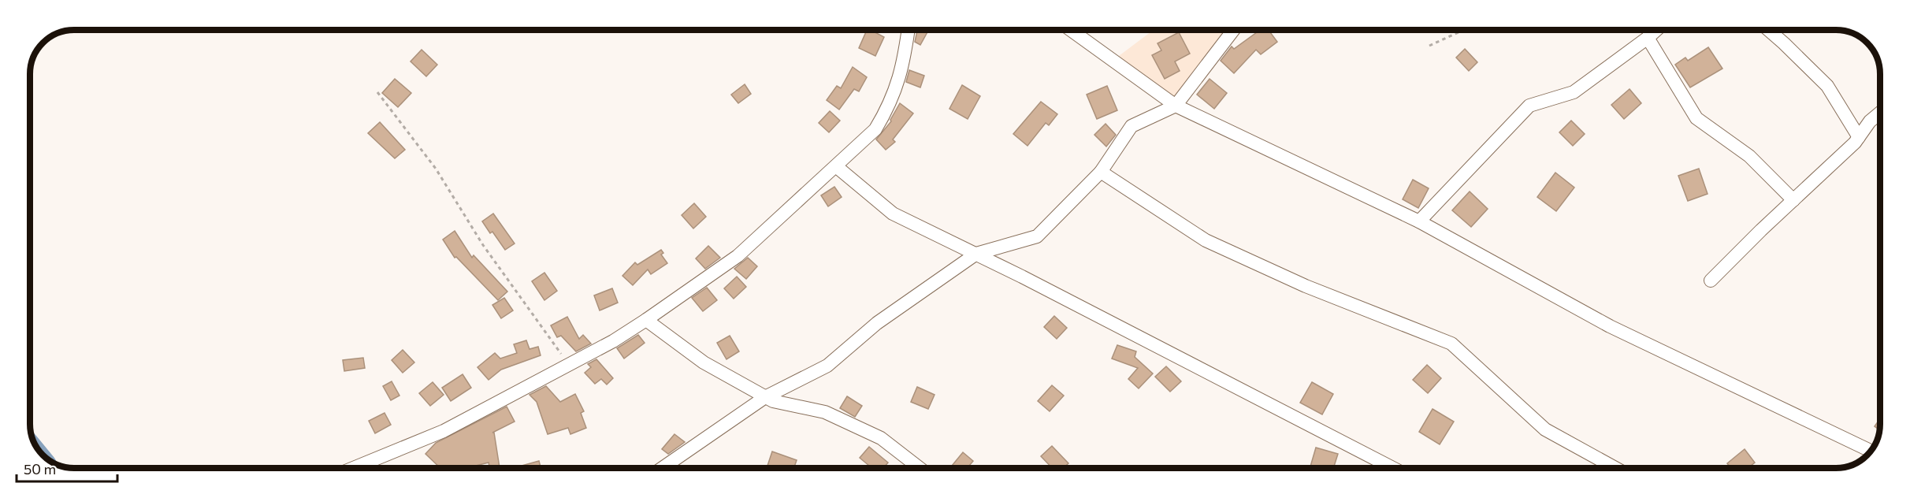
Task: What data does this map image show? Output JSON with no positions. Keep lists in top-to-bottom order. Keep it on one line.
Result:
{"scale_bar":"50 m"}
